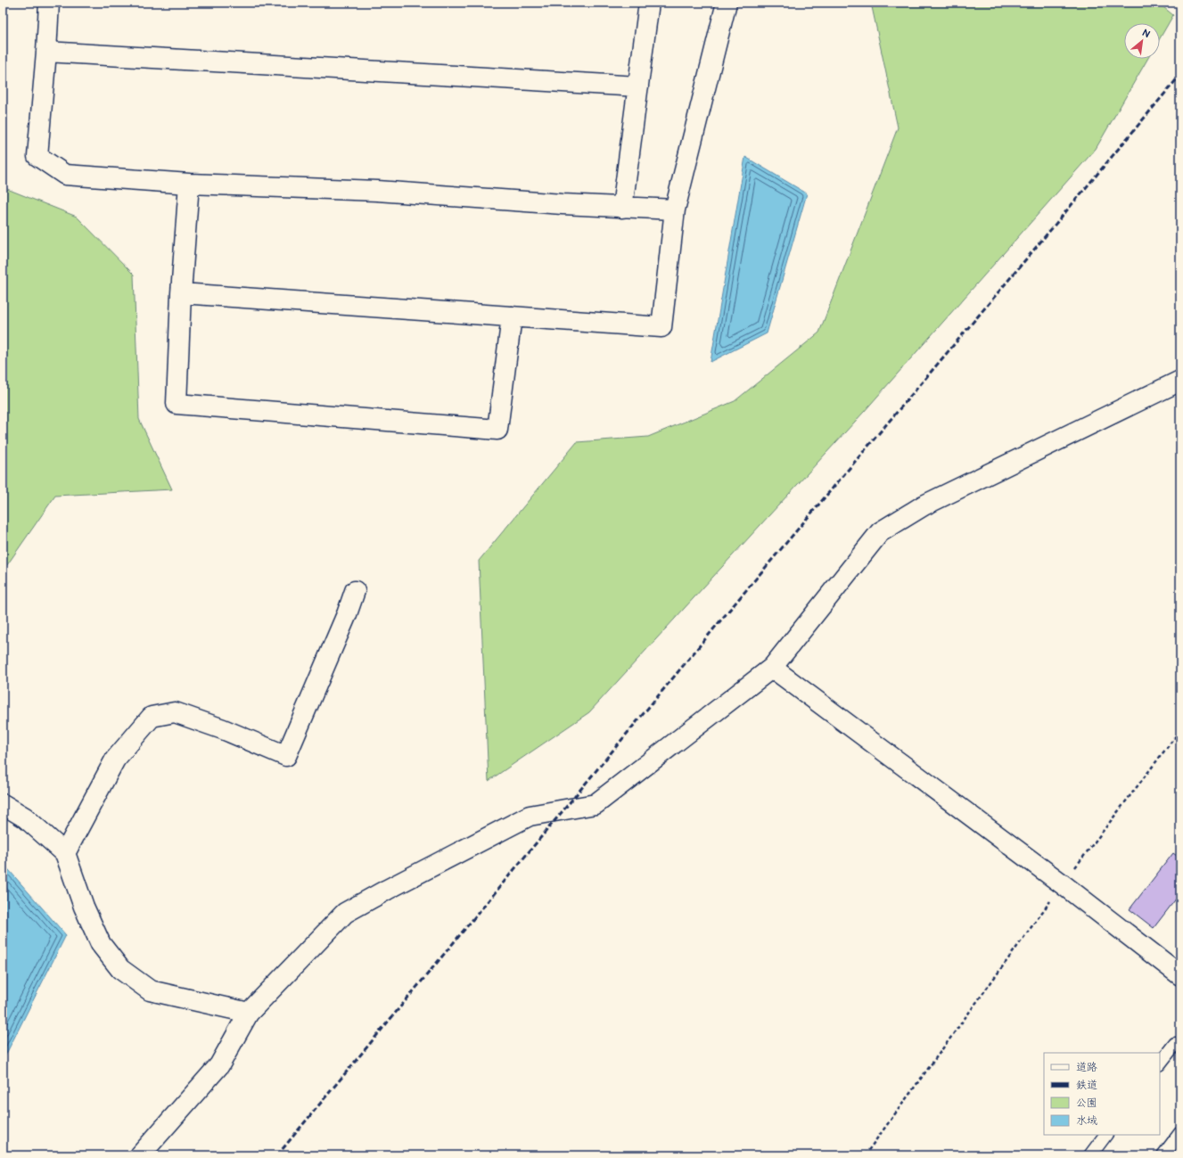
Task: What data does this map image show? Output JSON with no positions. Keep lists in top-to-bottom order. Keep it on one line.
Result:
{"legend":["道路","鉄道","公園","水域"],"north":"top right"}
